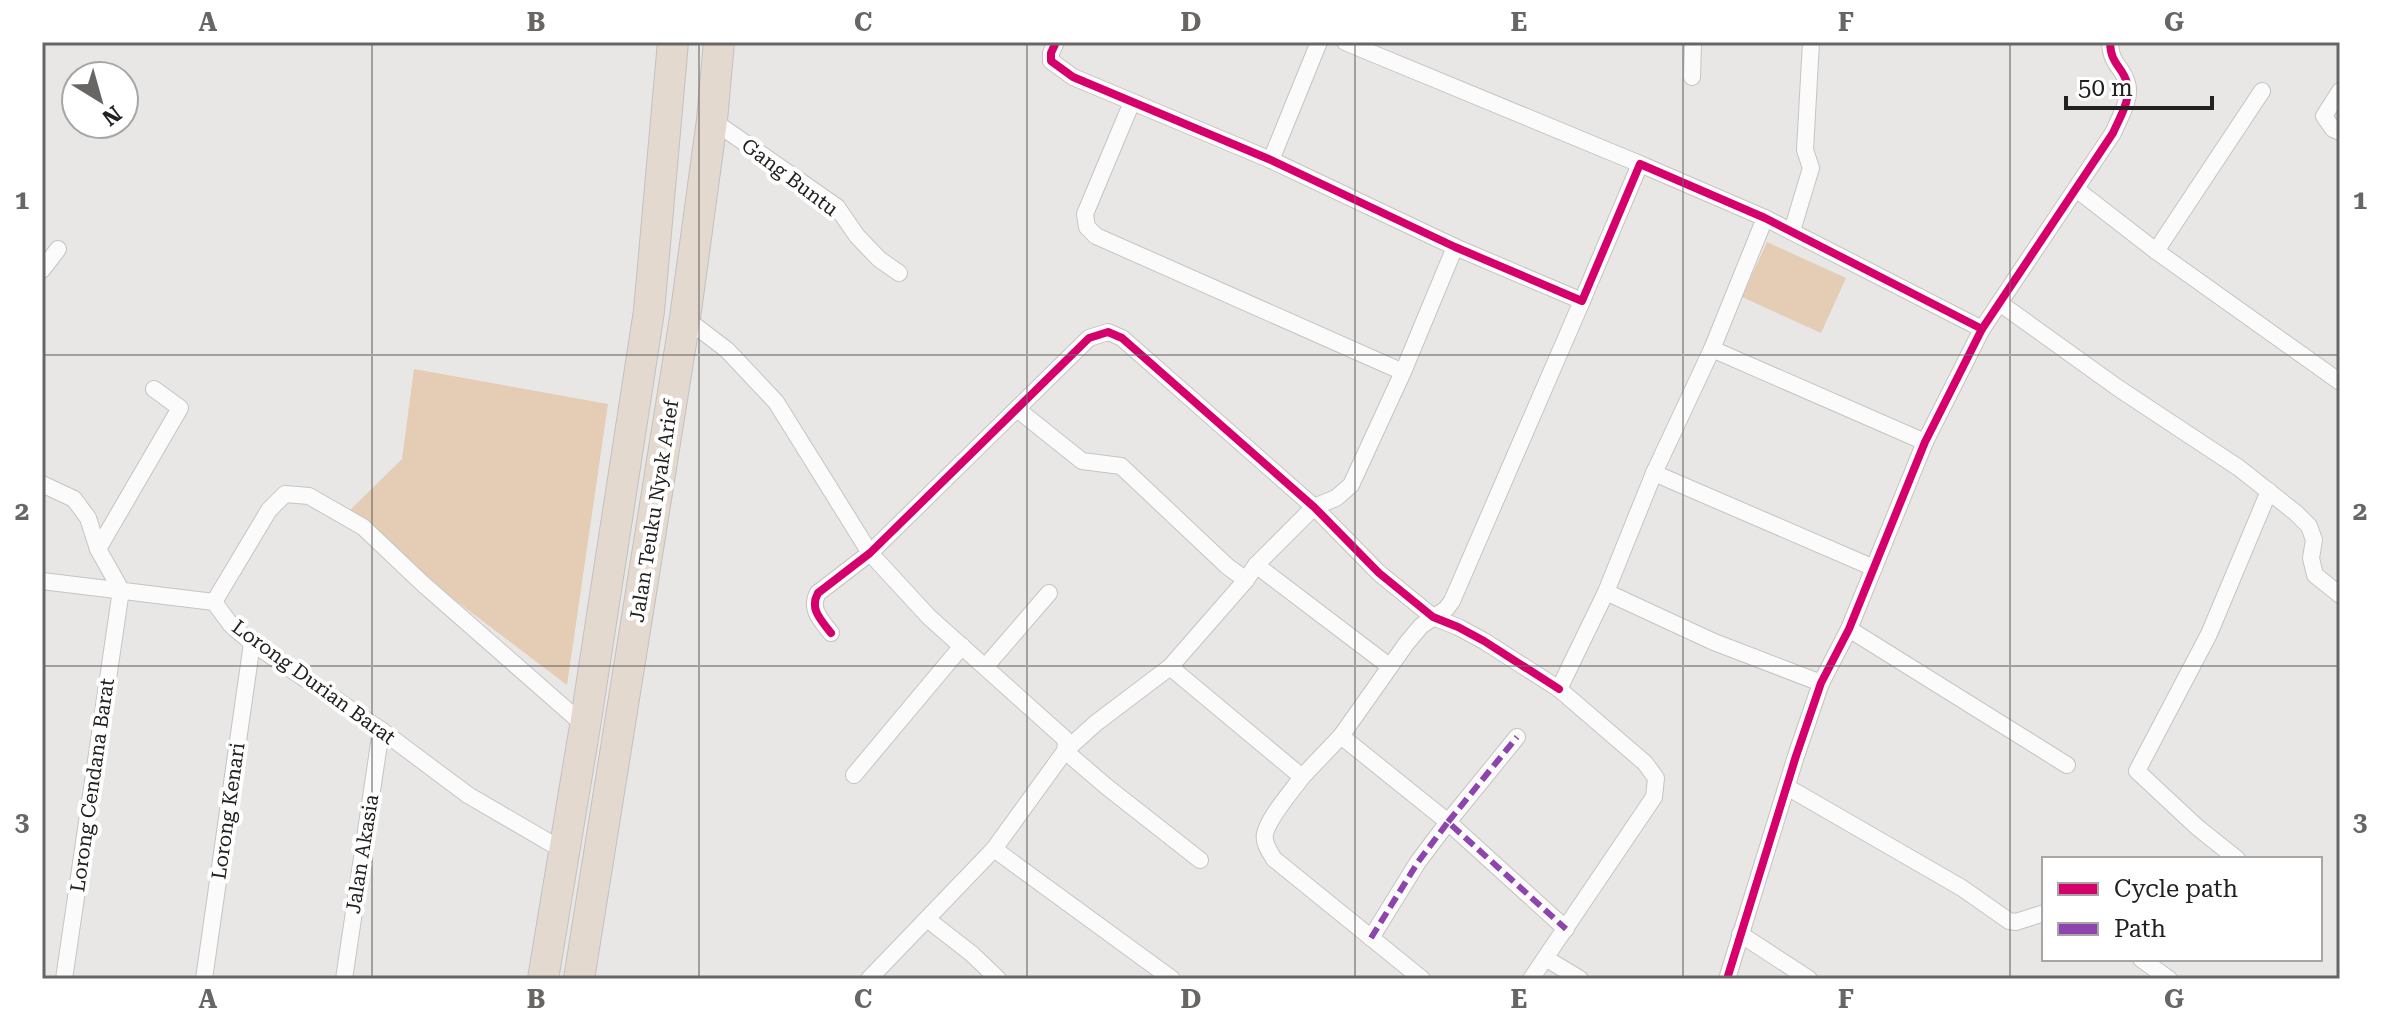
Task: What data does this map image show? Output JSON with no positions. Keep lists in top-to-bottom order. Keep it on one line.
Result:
{"streets":{"highway":["Jalan Teuku Nyak Arief"],"street":["Gang Buntu","Lorong Durian Barat","Lorong Cendana Barat","Lorong Kenari","Jalan Akasia"]},"crossings":[["Gang Buntu","Jalan Teuku Nyak Arief"],["Jalan Teuku Nyak Arief","Lorong Durian Barat"],["Lorong Durian Barat","Lorong Kenari"],["Lorong Durian Barat","Jalan Akasia"]],"legend":["Cycle path","Path"],"scale_bar":"50 m","north":"bottom right","grid":{"columns":["A","B","C","D","E","F","G"],"rows":["1","2","3"]}}
